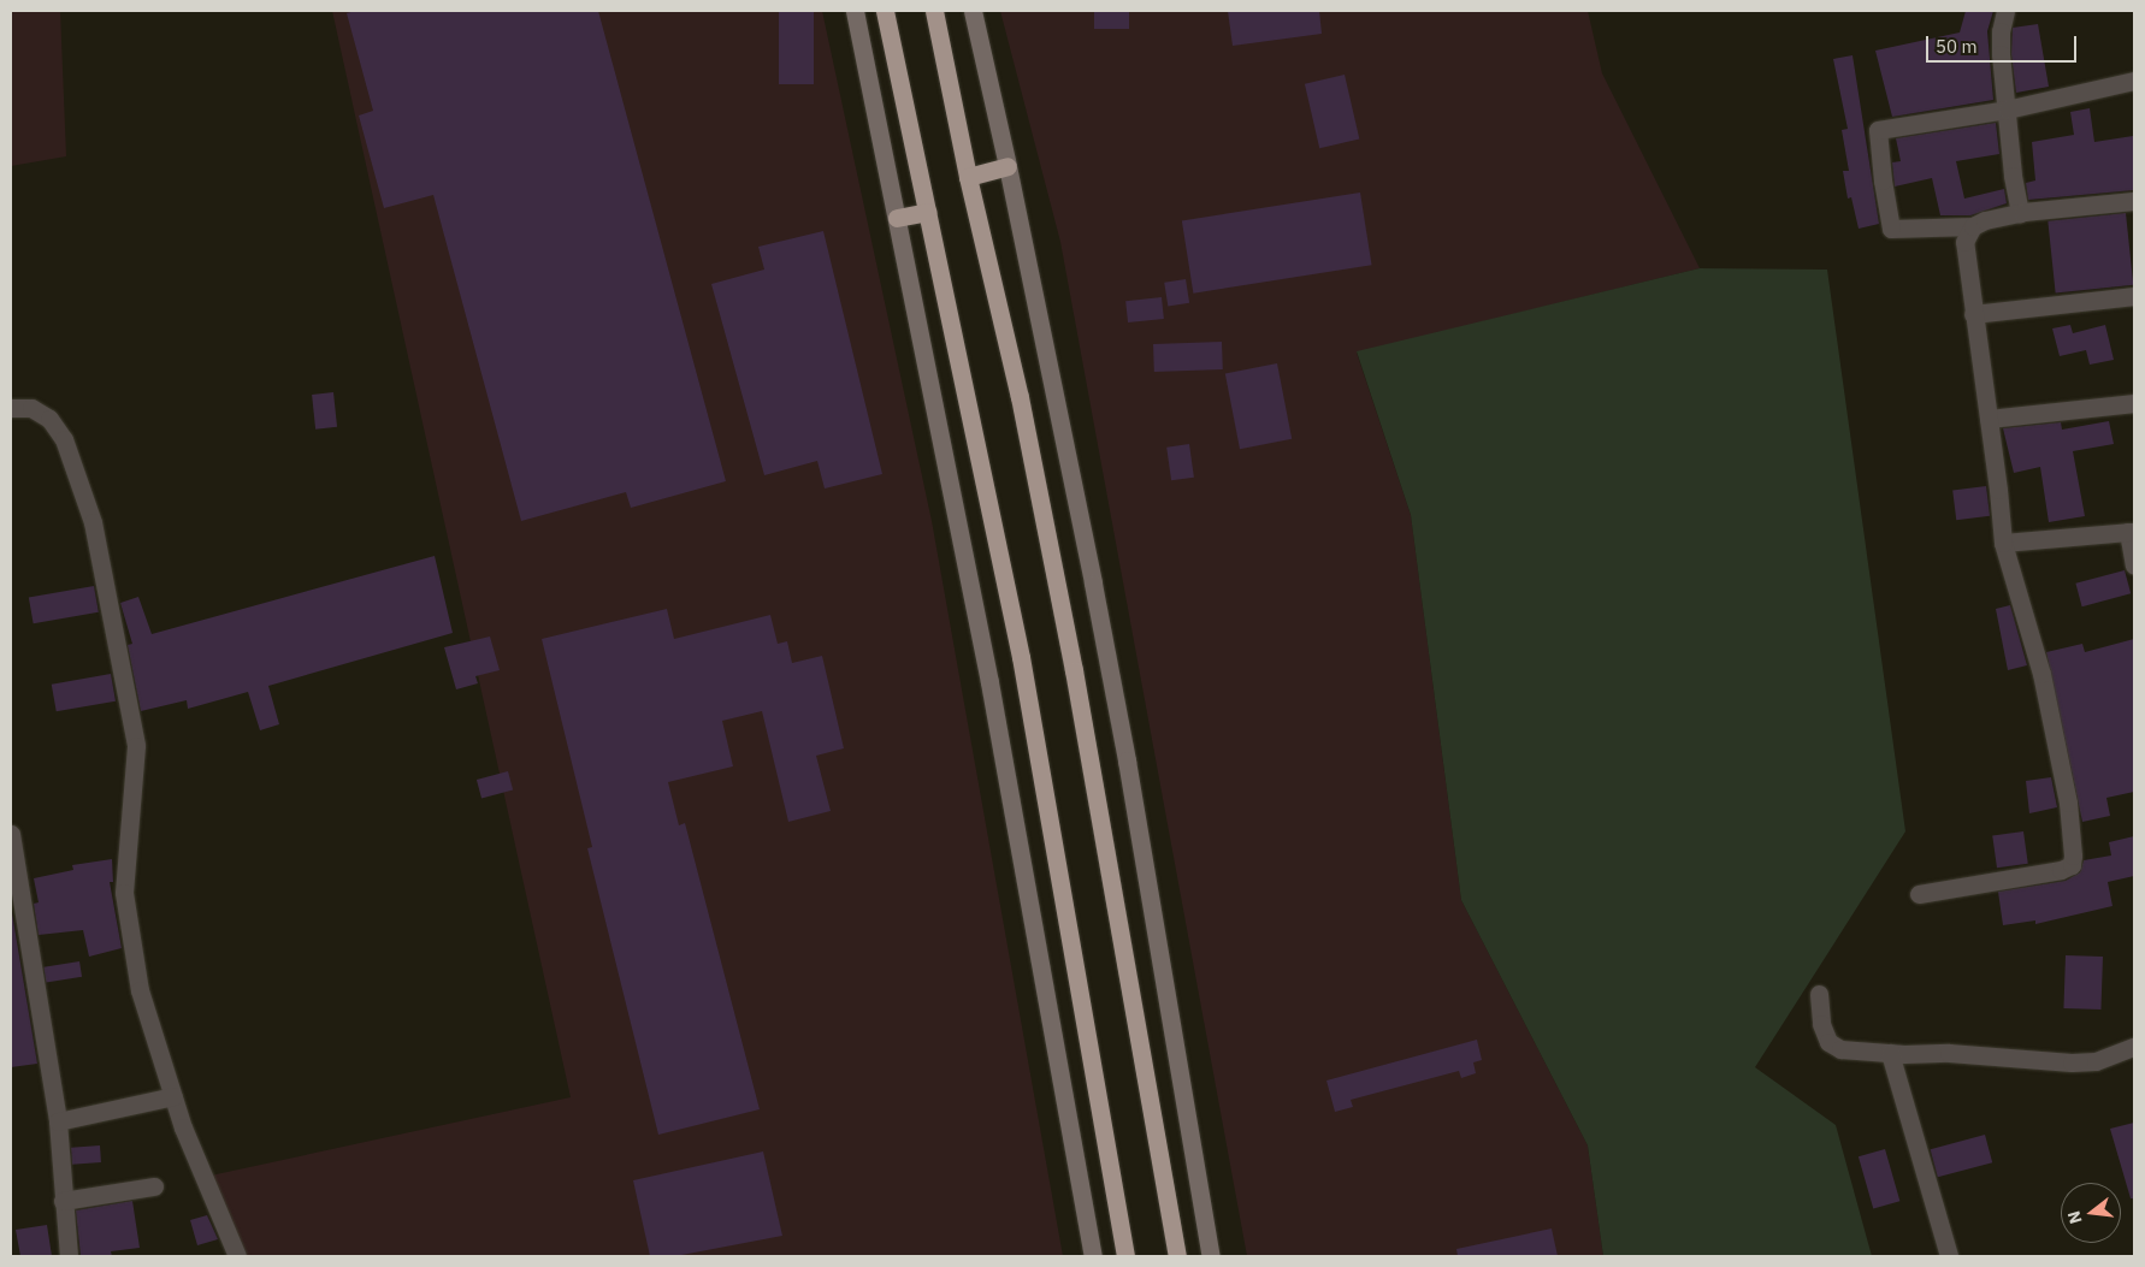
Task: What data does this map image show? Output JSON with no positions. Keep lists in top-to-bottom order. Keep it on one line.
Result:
{"scale_bar":"50 m","north":"left"}
